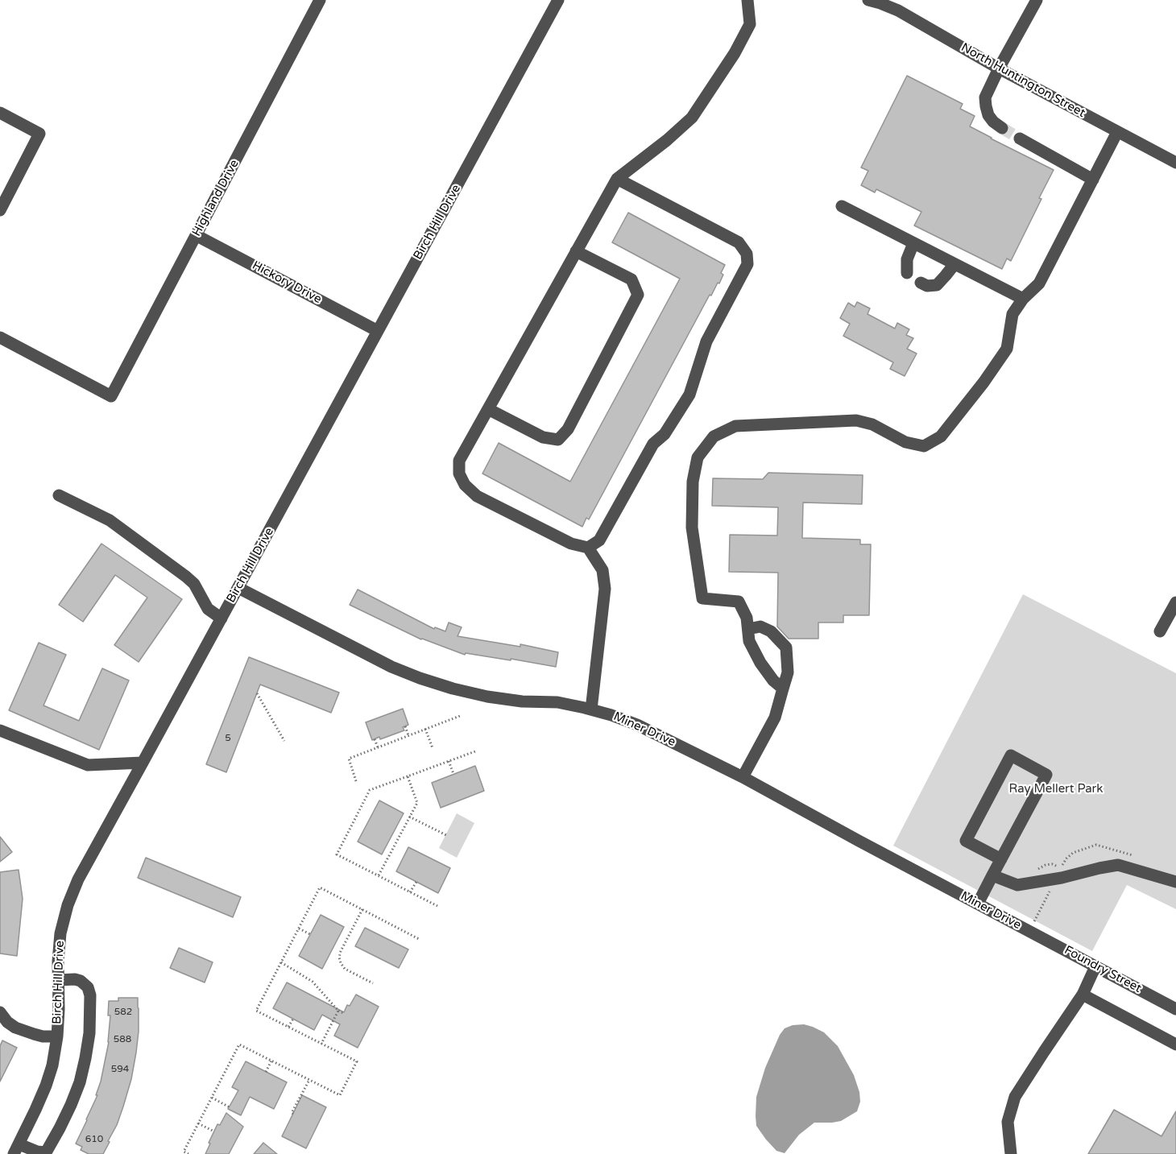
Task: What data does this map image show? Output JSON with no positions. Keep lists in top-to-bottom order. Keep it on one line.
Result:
{"streets":{"street":["North Huntington Street","Highland Drive","Birch Hill Drive","Hickory Drive","Miner Drive","Foundry Street"]},"crossings":[["Highland Drive","Hickory Drive"],["Birch Hill Drive","Hickory Drive"],["Birch Hill Drive","Miner Drive"],["Miner Drive","Foundry Street"]],"parks":["Ray Mellert Park"],"house_numbers":["5","582","588","594","610"]}
